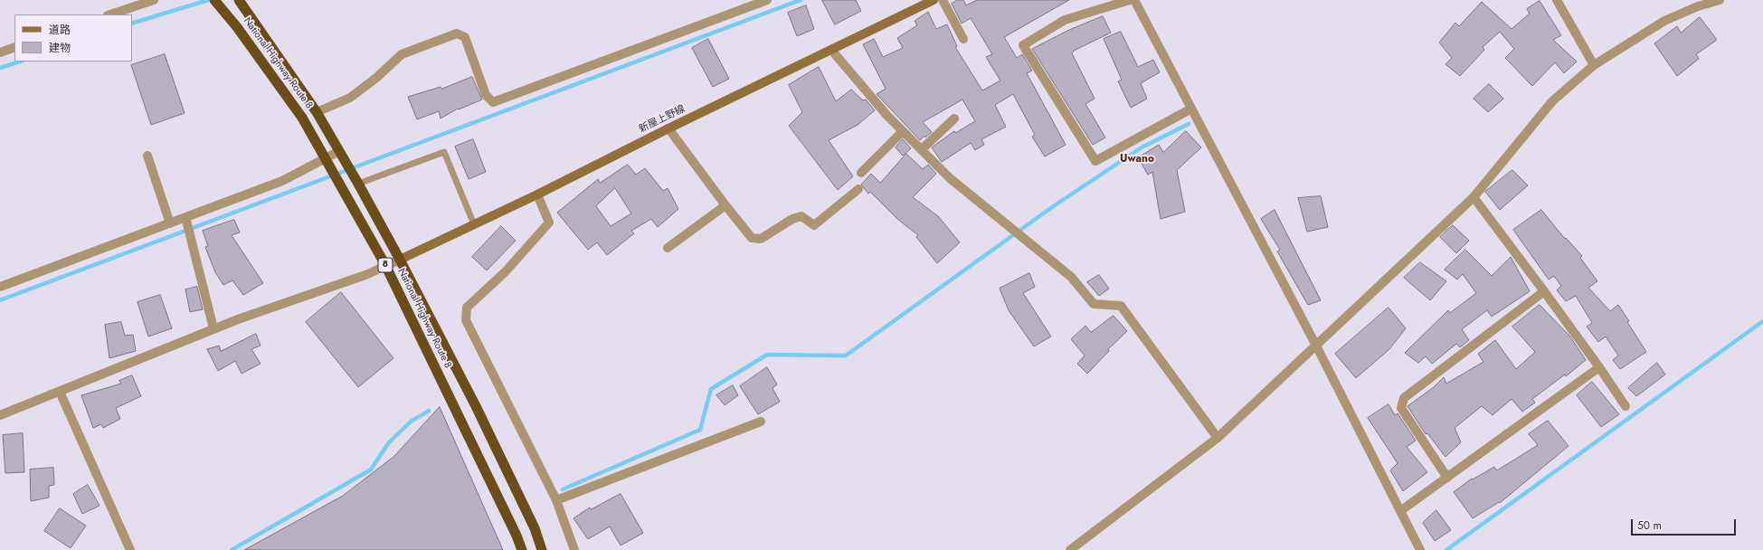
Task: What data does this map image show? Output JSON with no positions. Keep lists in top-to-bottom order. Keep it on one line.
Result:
{"streets":{"highway":["National Highway Route 8","8"],"main road":["新屋上野線"]},"crossings":[["National Highway Route 8","新屋上野線"]],"districts":["Uwano"],"legend":["道路","建物"],"scale_bar":"50 m"}
